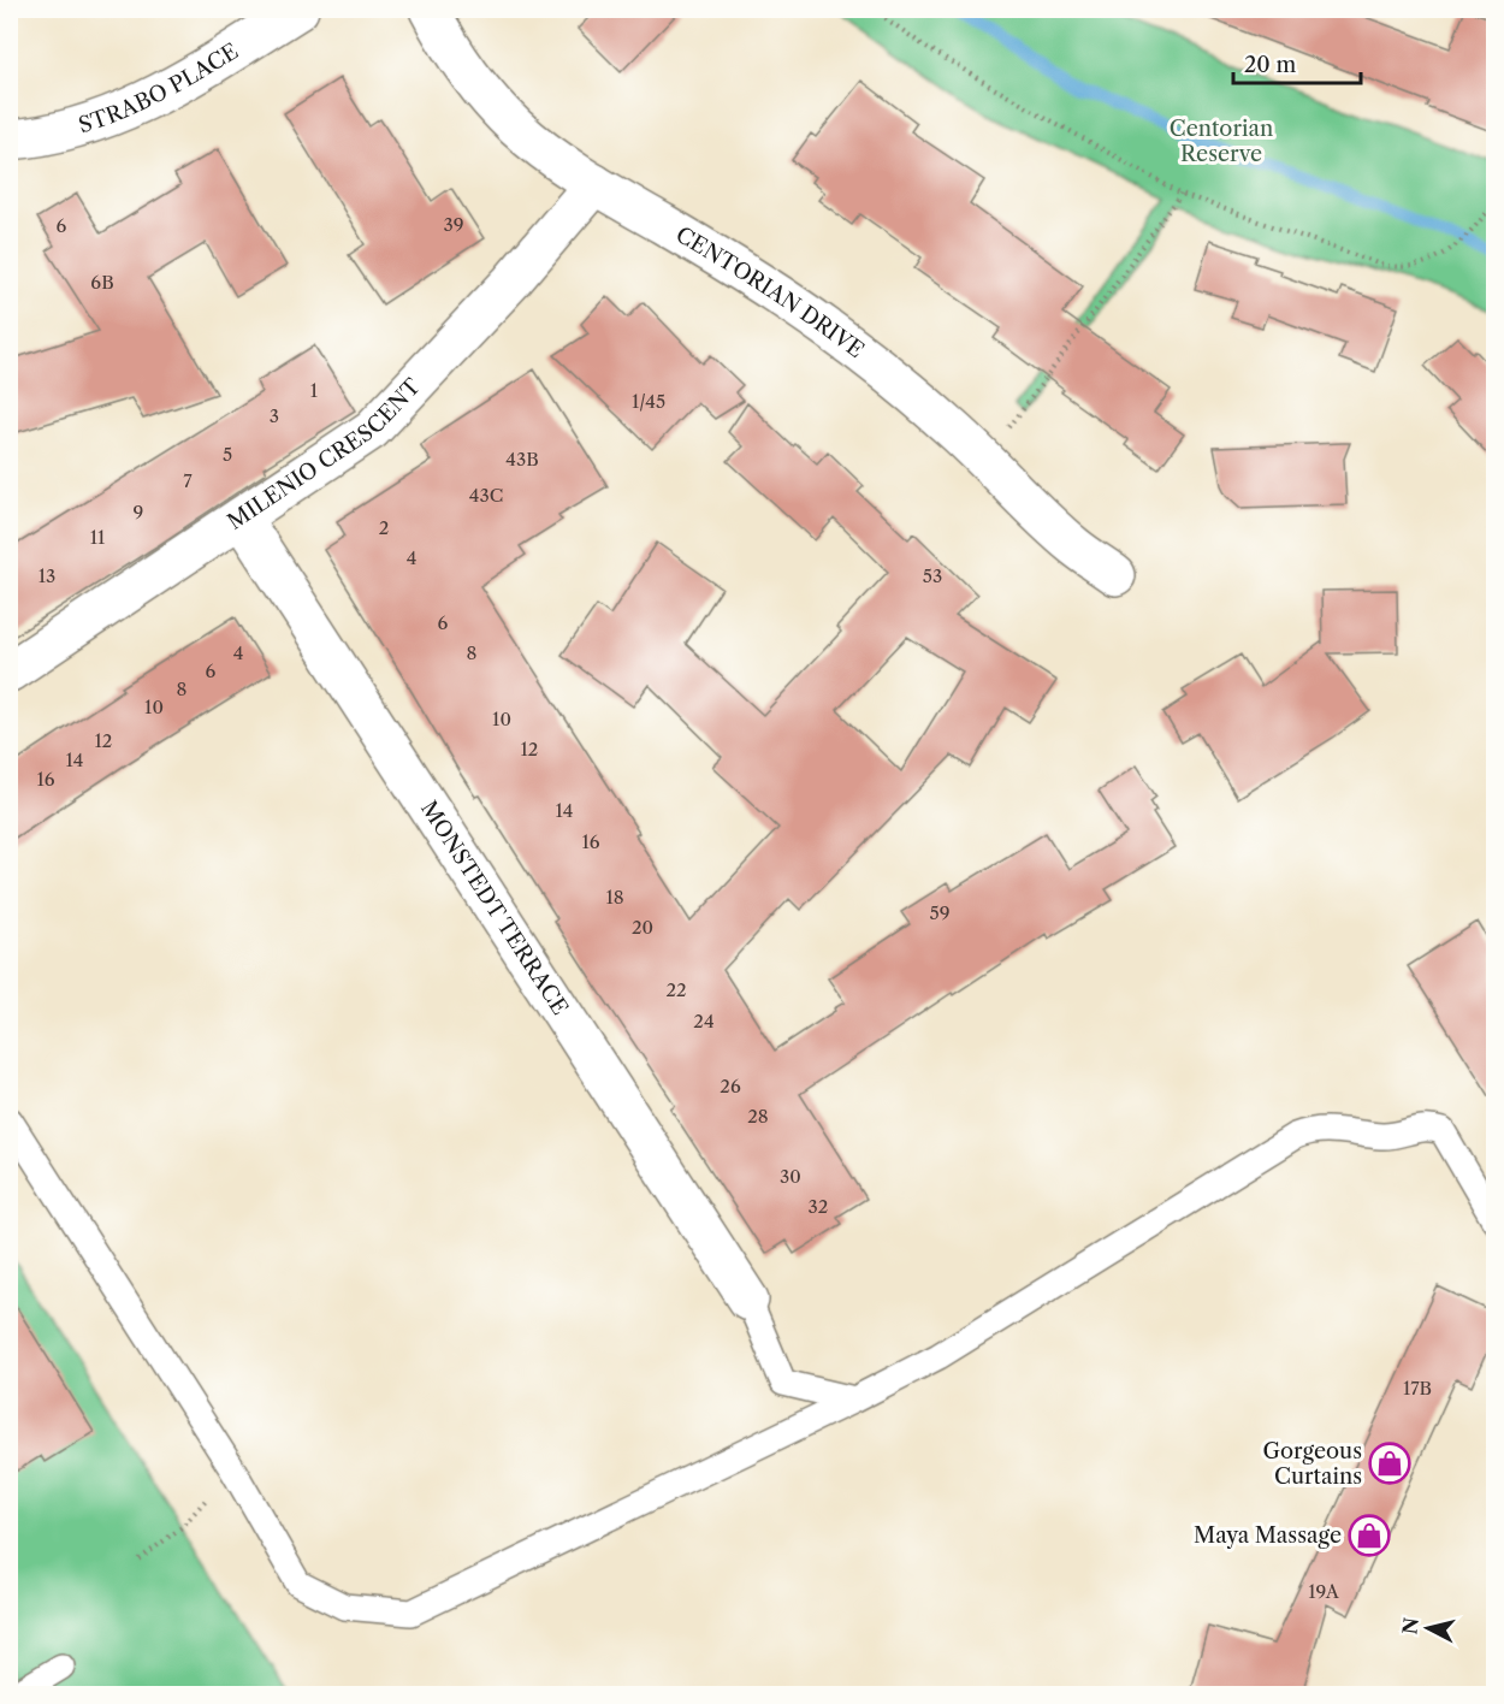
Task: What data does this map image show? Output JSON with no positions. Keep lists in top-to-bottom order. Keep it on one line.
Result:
{"streets":{"street":["STRABO PLACE","CENTORIAN DRIVE","MILENIO CRESCENT","MONSTEDT TERRACE"]},"crossings":[["CENTORIAN DRIVE","MILENIO CRESCENT"],["MILENIO CRESCENT","MONSTEDT TERRACE"]],"parks":["Centorian Reserve"],"places":{"shop":["Gorgeous Curtains","Maya Massage"]},"house_numbers":["39","6","6B","1","1/45","3","5","43B","7","43C","9","2","11","4","13","53","6","4","8","6","8","10","10","12","12","14","16","14","16","18","59","20","22","24","26","28","30","32","17B","19A"],"scale_bar":"20 m","north":"left"}
